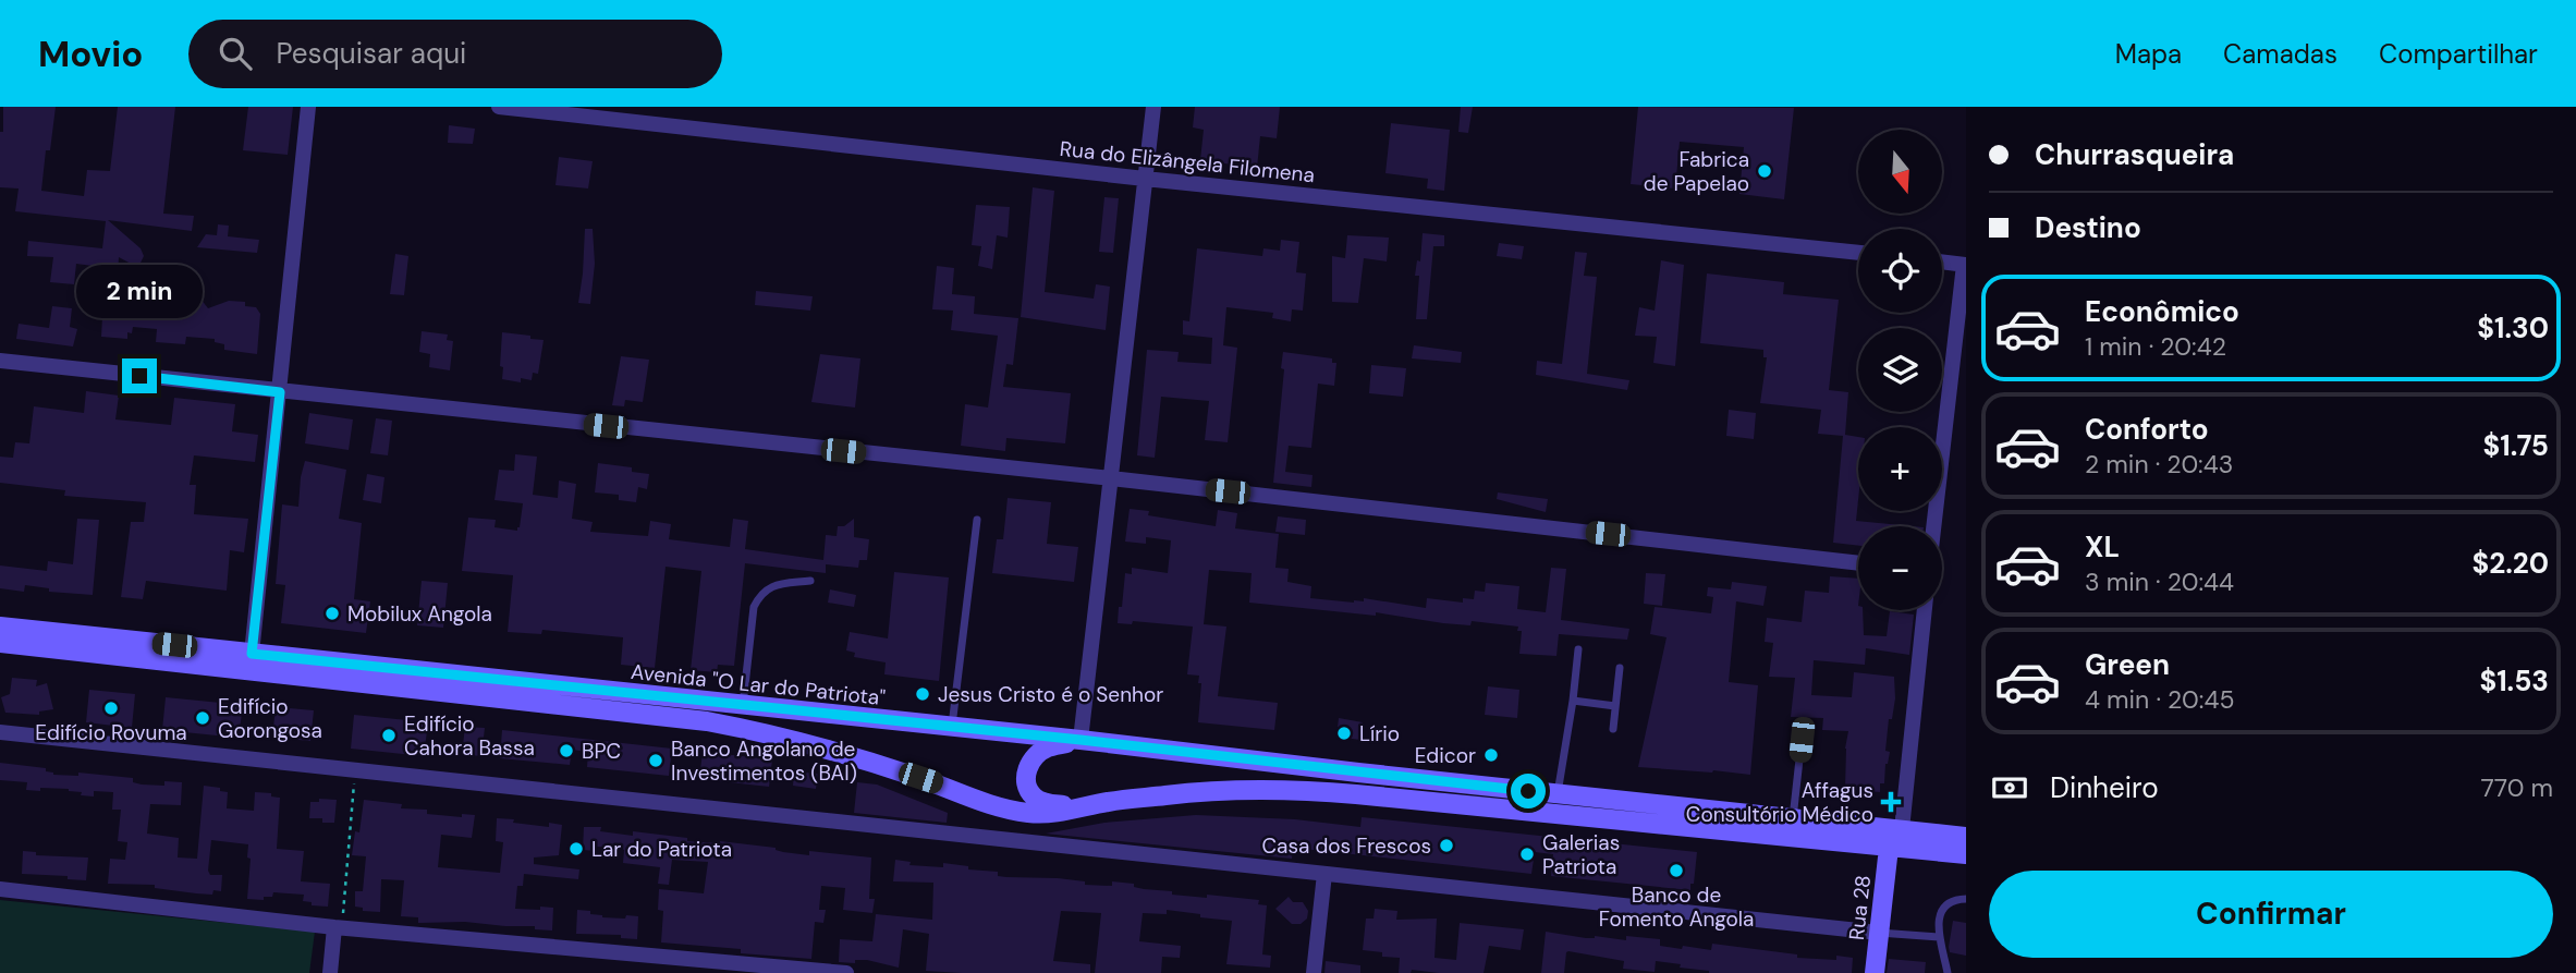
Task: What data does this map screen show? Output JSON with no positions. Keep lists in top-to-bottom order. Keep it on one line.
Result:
{"streets":{"main road":["Avenida \"O Lar do Patriota\"","Rua 28"],"street":["Rua do Elizângela Filomena"]},"crossings":[["Avenida \"O Lar do Patriota\"","Rua 28"]],"places":{"other":["Fabrica de Papelao","Mobilux Angola","Jesus Cristo é o Senhor","Edifício Rovuma","Edifício Gorongosa","Lírio","Edifício Cahora Bassa","BPC","Edicor","Banco Angolano de Investimentos (BAI)","Casa dos Frescos","Lar do Patriota","Galerias Patriota","Banco de Fomento Angola"],"health":["Affagus Consultório Médico"]},"north":"bottom","page":{"header":"Movio","search":"Pesquisar aqui","nav":["Mapa","Camadas","Compartilhar"],"banner":["Churrasqueira","Destino"],"map_buttons":["+","−"],"bubble":"2 min","list":[{"name":"Econômico","note":"1 min · 20:42","value":"$1.30"},{"name":"Conforto","note":"2 min · 20:43","value":"$1.75"},{"name":"XL","note":"3 min · 20:44","value":"$2.20"},{"name":"Green","note":"4 min · 20:45","value":"$1.53"}],"pay":["Dinheiro","770 m"],"buttons":"Confirmar"}}
